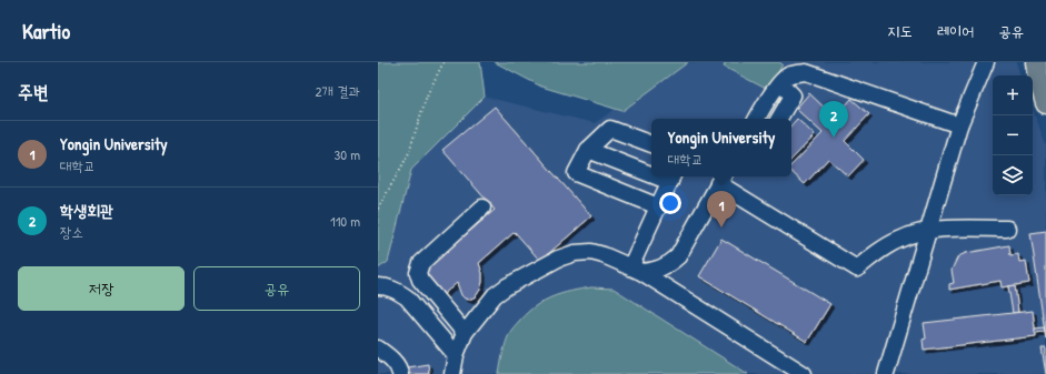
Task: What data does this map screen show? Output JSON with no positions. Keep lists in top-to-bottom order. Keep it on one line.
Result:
{"page":{"header":"Kartio","nav":["지도","레이어","공유"],"heading":["주변","2개 결과"],"map_buttons":["+","−"],"pins":["2","1"],"popup":["Yongin University","대학교"],"list":[{"mark":"1","name":"Yongin University","note":"대학교","value":"30 m"},{"mark":"2","name":"학생회관","note":"장소","value":"110 m"}],"buttons":["저장","공유"]}}
